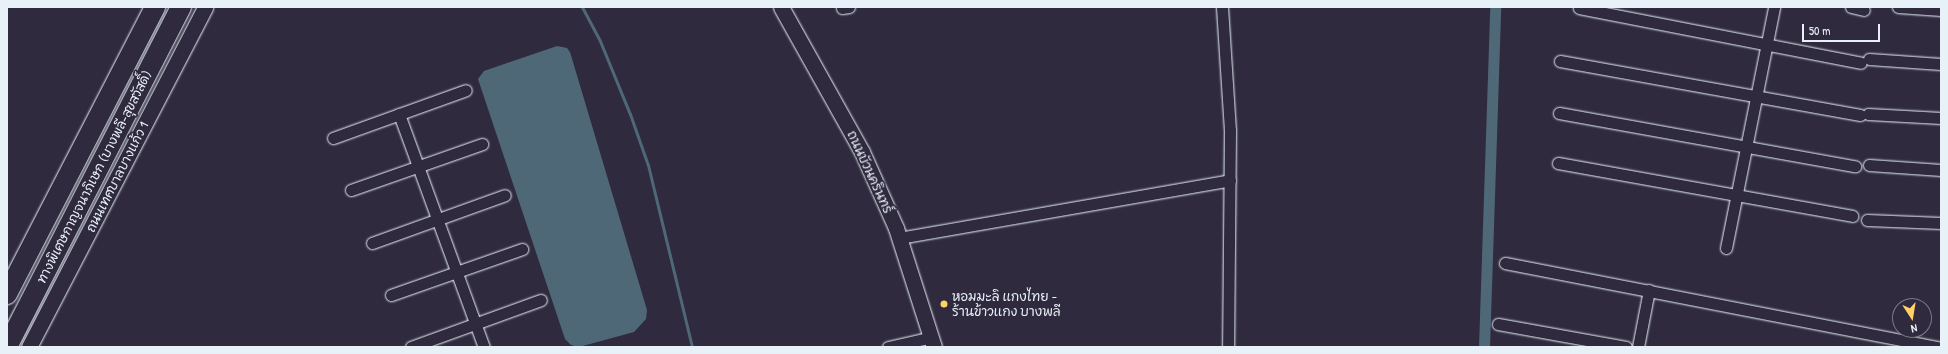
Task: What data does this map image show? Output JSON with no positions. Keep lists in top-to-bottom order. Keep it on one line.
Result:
{"streets":{"highway":["ทางพิเศษกาญจนาภิเษก (บางพลี-สุขสวัสดิ์)"],"main road":["ถนนบัวนครินทร์","ถนนเทศบาลบางแก้ว 1"]},"places":["หอมมะลิ เเกงไทย - ร้านข้าวแกง บางพลี"],"scale_bar":"50 m","north":"bottom"}
